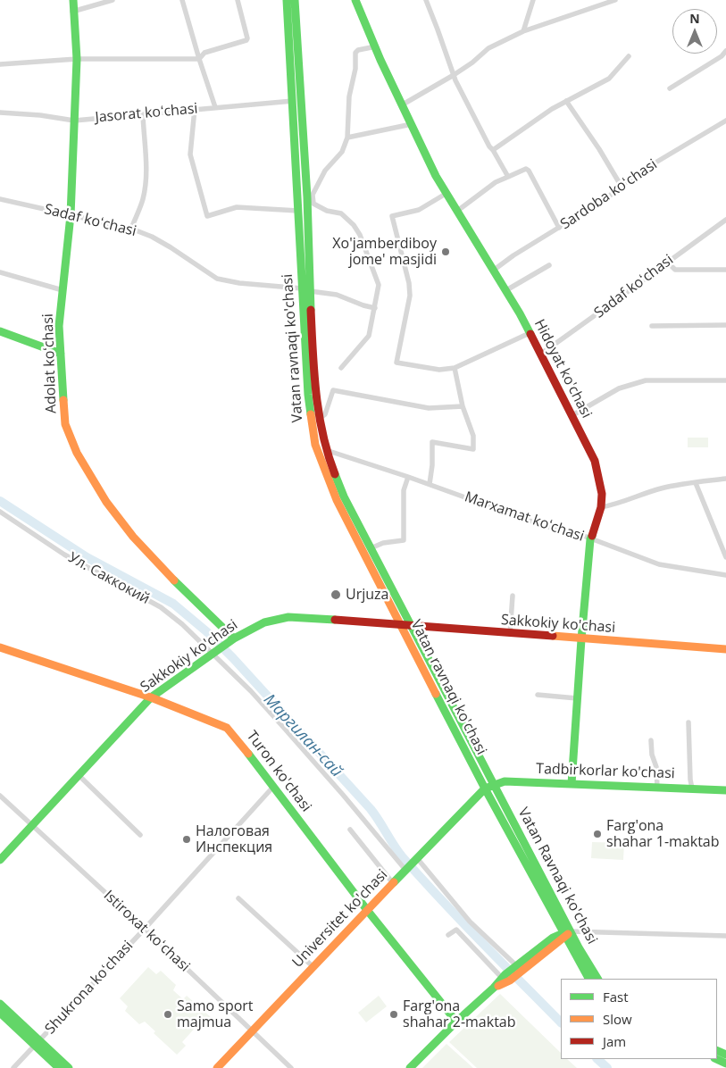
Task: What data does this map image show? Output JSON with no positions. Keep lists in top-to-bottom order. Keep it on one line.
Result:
{"streets":{"street":["Jasorat koʻchasi","Sardoba koʻchasi","Sadaf koʻchasi","Vatan ravnaqi ko'chasi","Adolat koʻchasi","Hidoyat ko'chasi","Marxamat koʻchasi","Ул. Саккокий","Sakkokiy ko'chasi","Turon ko'chasi","Tadbirkorlar ko'chasi","Vatan Ravnaqi ko'chasi","Universitet ko'chasi","Istiroxat koʻchasi","Shukrona koʻchasi"]},"crossings":[["Jasorat koʻchasi","Vatan ravnaqi ko'chasi"],["Jasorat koʻchasi","Adolat koʻchasi"],["Sardoba koʻchasi","Hidoyat ko'chasi"],["Sadaf koʻchasi","Vatan ravnaqi ko'chasi"],["Sadaf koʻchasi","Adolat koʻchasi"],["Sadaf koʻchasi","Hidoyat ko'chasi"],["Vatan ravnaqi ko'chasi","Marxamat koʻchasi"],["Vatan ravnaqi ko'chasi","Sakkokiy ko'chasi"],["Vatan ravnaqi ko'chasi","Tadbirkorlar ko'chasi"],["Vatan ravnaqi ko'chasi","Vatan Ravnaqi ko'chasi"],["Vatan ravnaqi ko'chasi","Universitet ko'chasi"],["Adolat koʻchasi","Sakkokiy ko'chasi"],["Hidoyat ko'chasi","Marxamat koʻchasi"],["Hidoyat ko'chasi","Sakkokiy ko'chasi"],["Hidoyat ko'chasi","Tadbirkorlar ko'chasi"],["Ул. Саккокий","Sakkokiy ko'chasi"],["Ул. Саккокий","Universitet ko'chasi"],["Sakkokiy ko'chasi","Turon ko'chasi"],["Sakkokiy ko'chasi","Istiroxat koʻchasi"],["Turon ko'chasi","Universitet ko'chasi"],["Turon ko'chasi","Shukrona koʻchasi"],["Tadbirkorlar ko'chasi","Vatan Ravnaqi ko'chasi"],["Tadbirkorlar ko'chasi","Universitet ko'chasi"],["Vatan Ravnaqi ko'chasi","Universitet ko'chasi"],["Universitet ko'chasi","Istiroxat koʻchasi"],["Istiroxat koʻchasi","Shukrona koʻchasi"]],"water":["Маргилан-сай"],"places":["Xo'jamberdiboy jome' masjidi","Urjuza","Farg'ona shahar 1-maktab","Налоговая Инспекция","Samo sport majmua","Farg'ona shahar 2-maktab"],"legend":["Fast","Slow","Jam"],"north":"top"}
